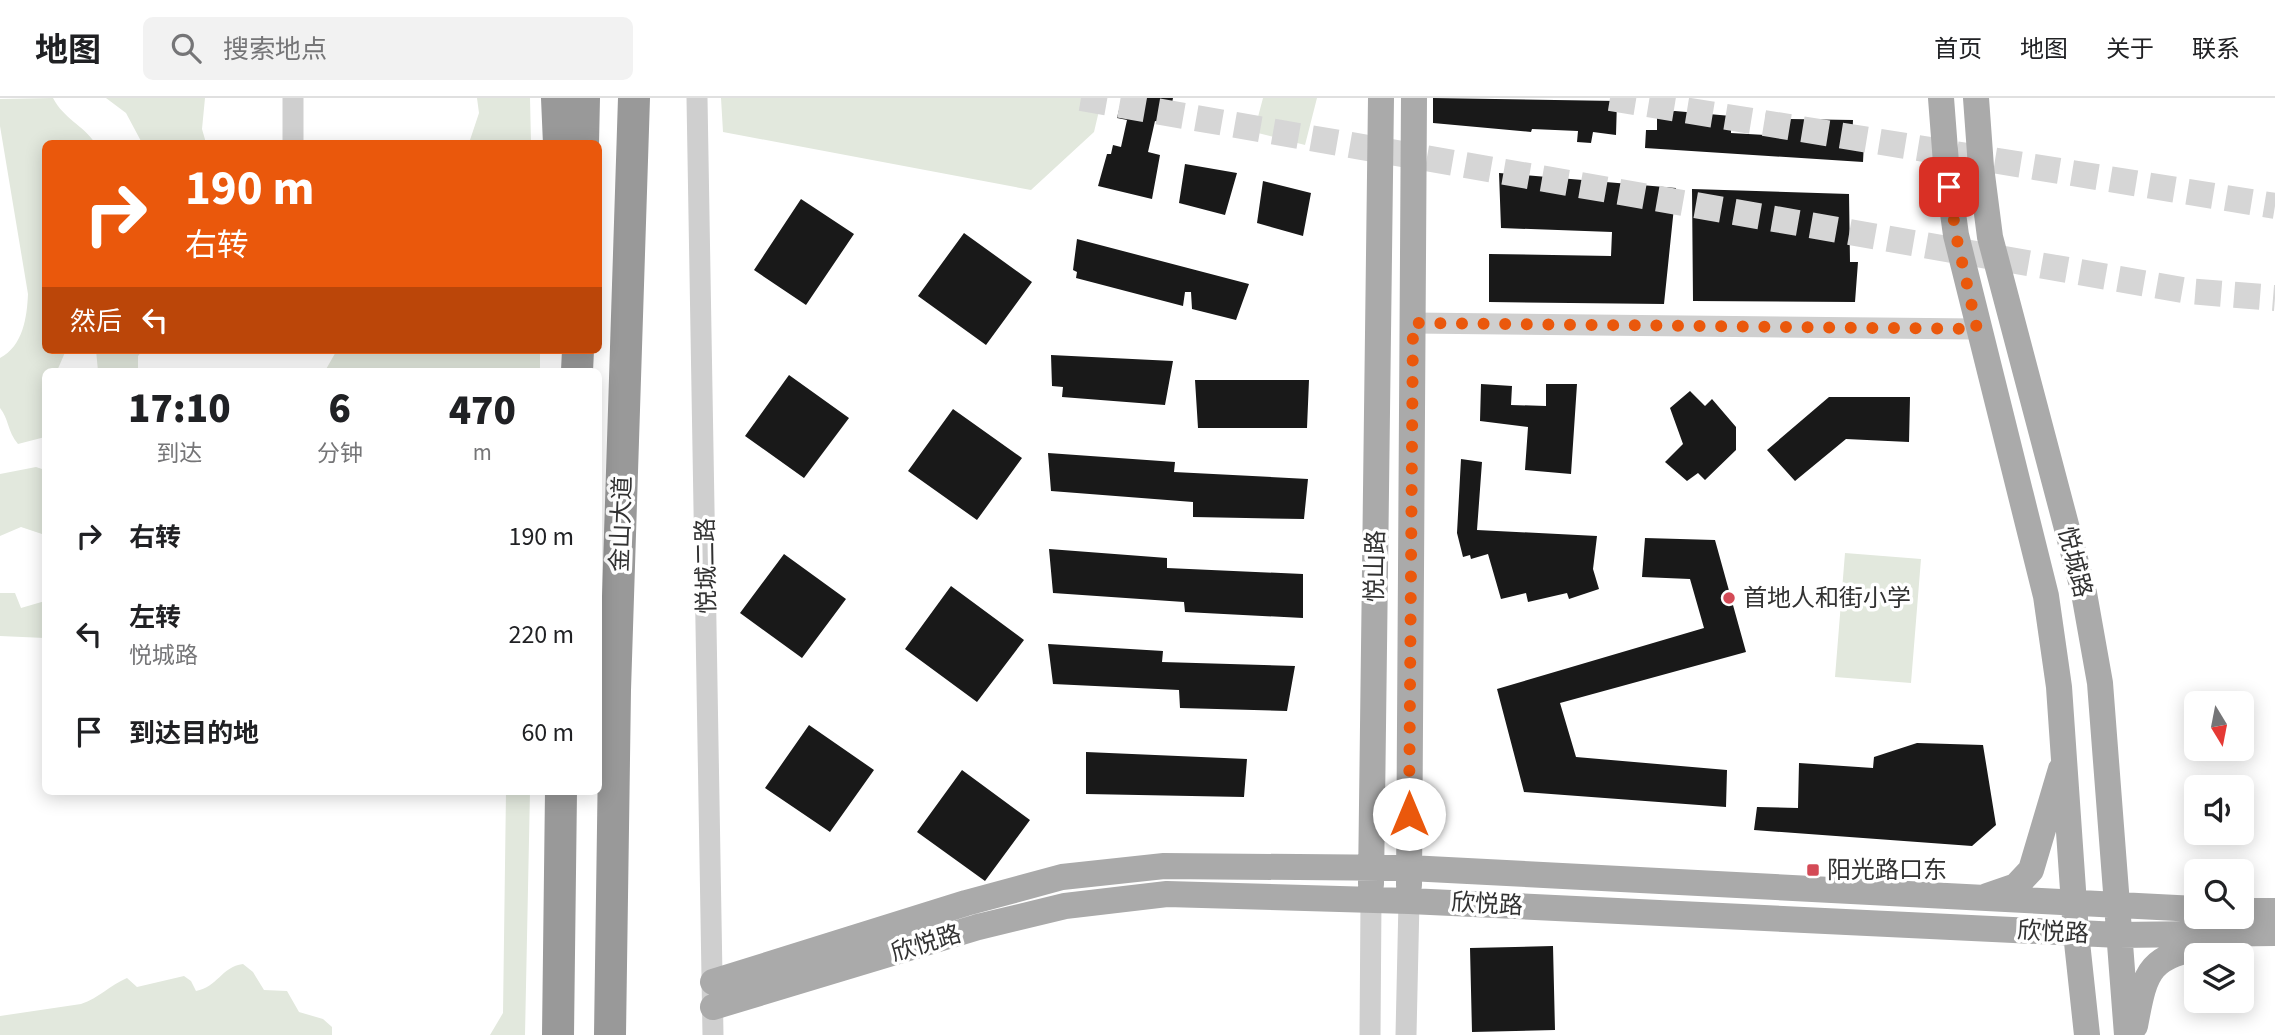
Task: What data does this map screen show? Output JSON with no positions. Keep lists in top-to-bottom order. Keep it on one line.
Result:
{"streets":{"highway":["金山大道"],"main road":["悦城路","悦山路","欣悦路"],"street":["悦城二路"]},"crossings":[["悦城路","欣悦路"],["悦城二路","欣悦路"],["悦山路","欣悦路"]],"places":{"other":["首地人和街小学"],"transit":["阳光路口东"]},"north":"bottom","page":{"header":"地图","search":"搜索地点","nav":["首页","地图","关于","联系"],"turn":["190 m","右转"],"then":"然后","eta":["17:10","到达","6","分钟","470","m"],"list":[{"name":"右转","value":"190 m"},{"name":"左转","note":"悦城路","value":"220 m"},{"name":"到达目的地","value":"60 m"}]}}
